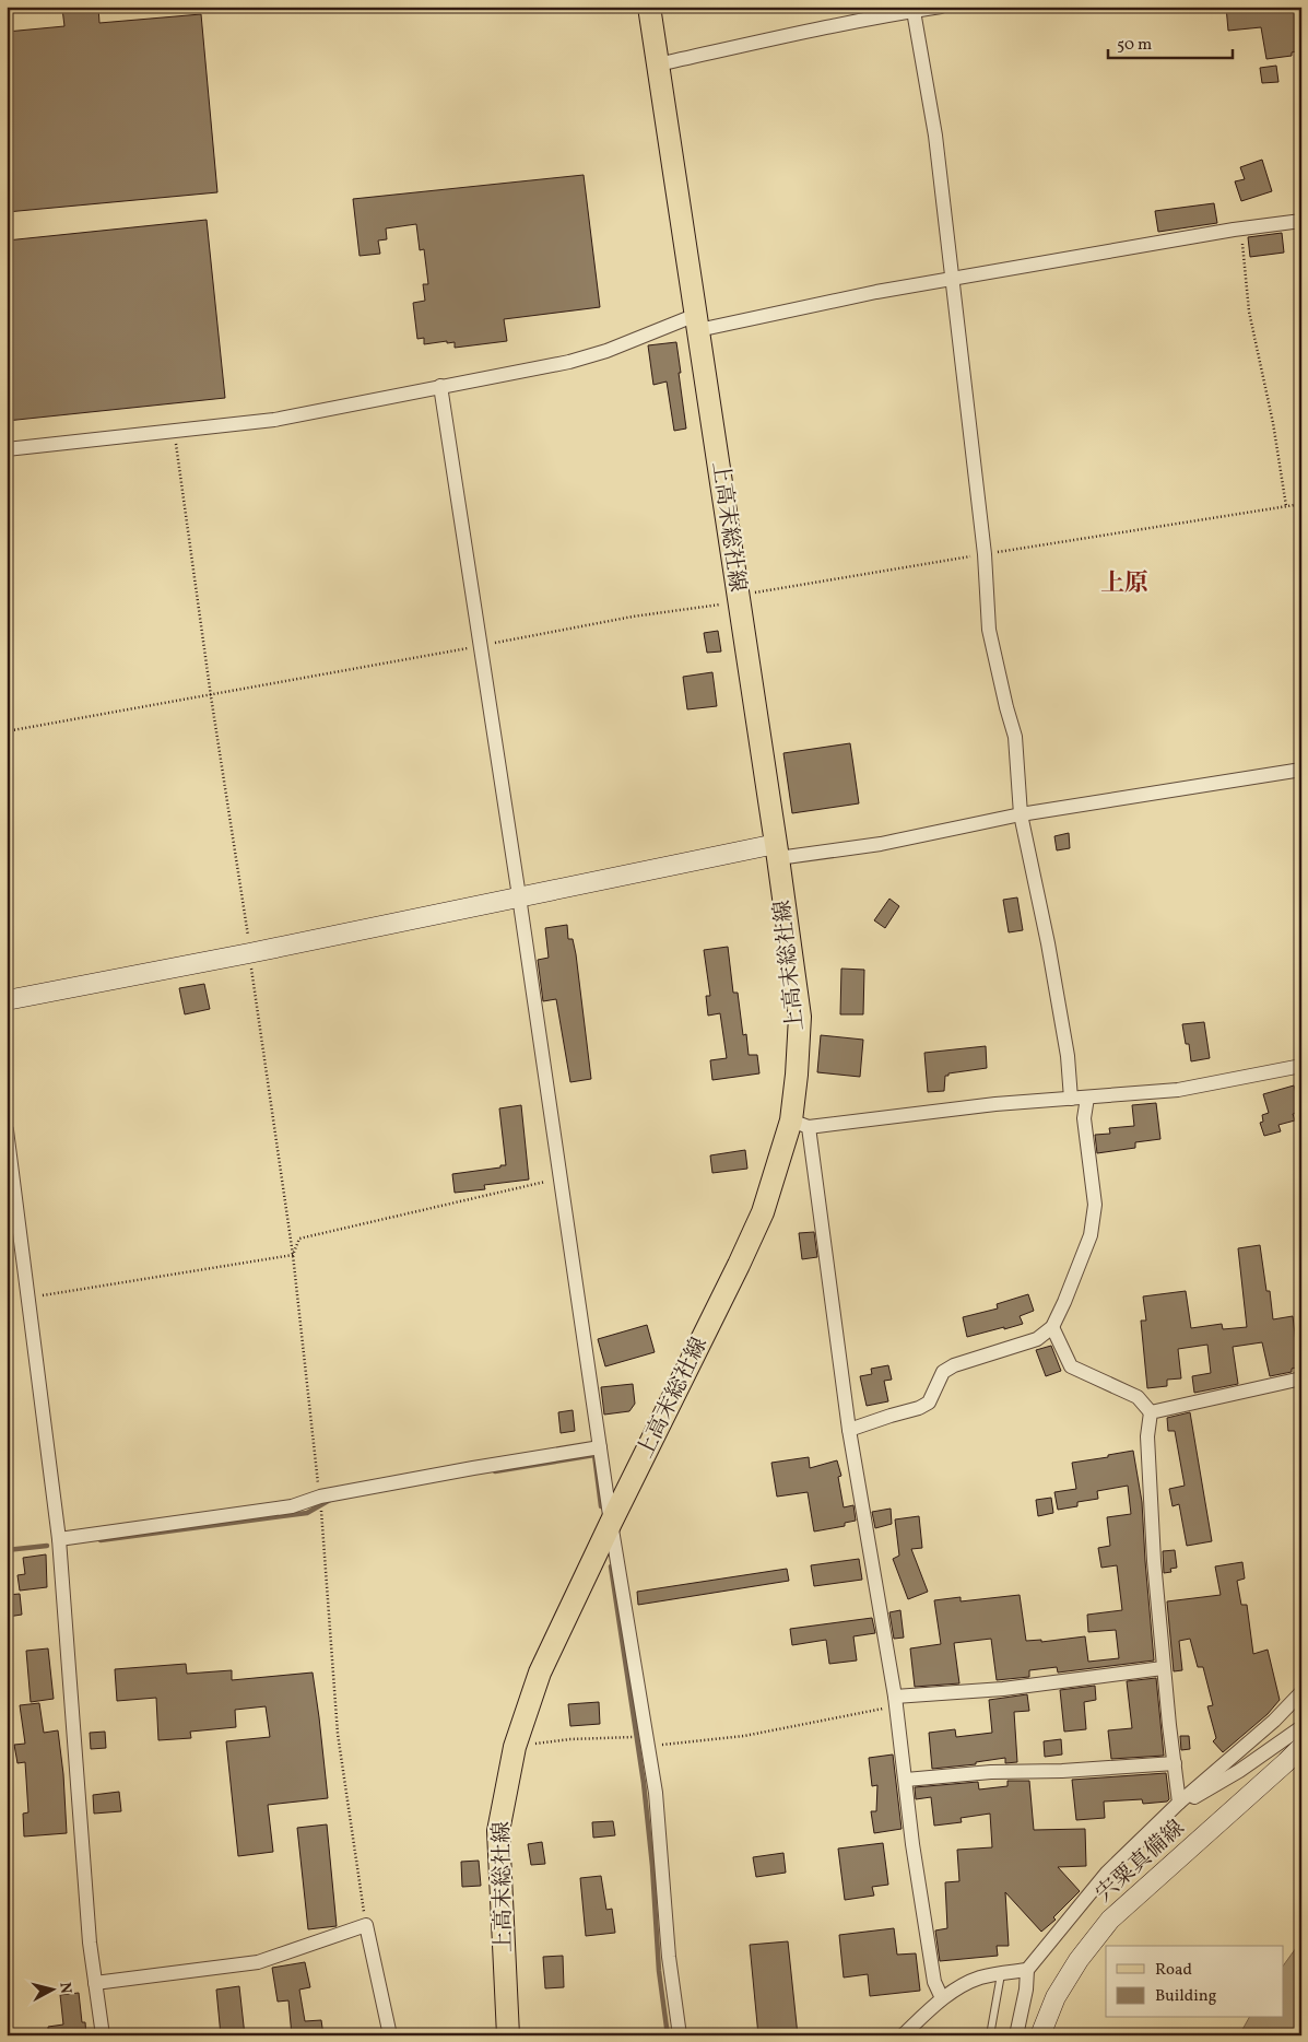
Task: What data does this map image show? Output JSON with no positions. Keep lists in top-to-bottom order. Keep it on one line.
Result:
{"streets":{"main road":["上高末総社線"],"street":["宍粟真備線"]},"districts":["上原"],"legend":["Road","Building"],"scale_bar":"50 m","north":"right"}
